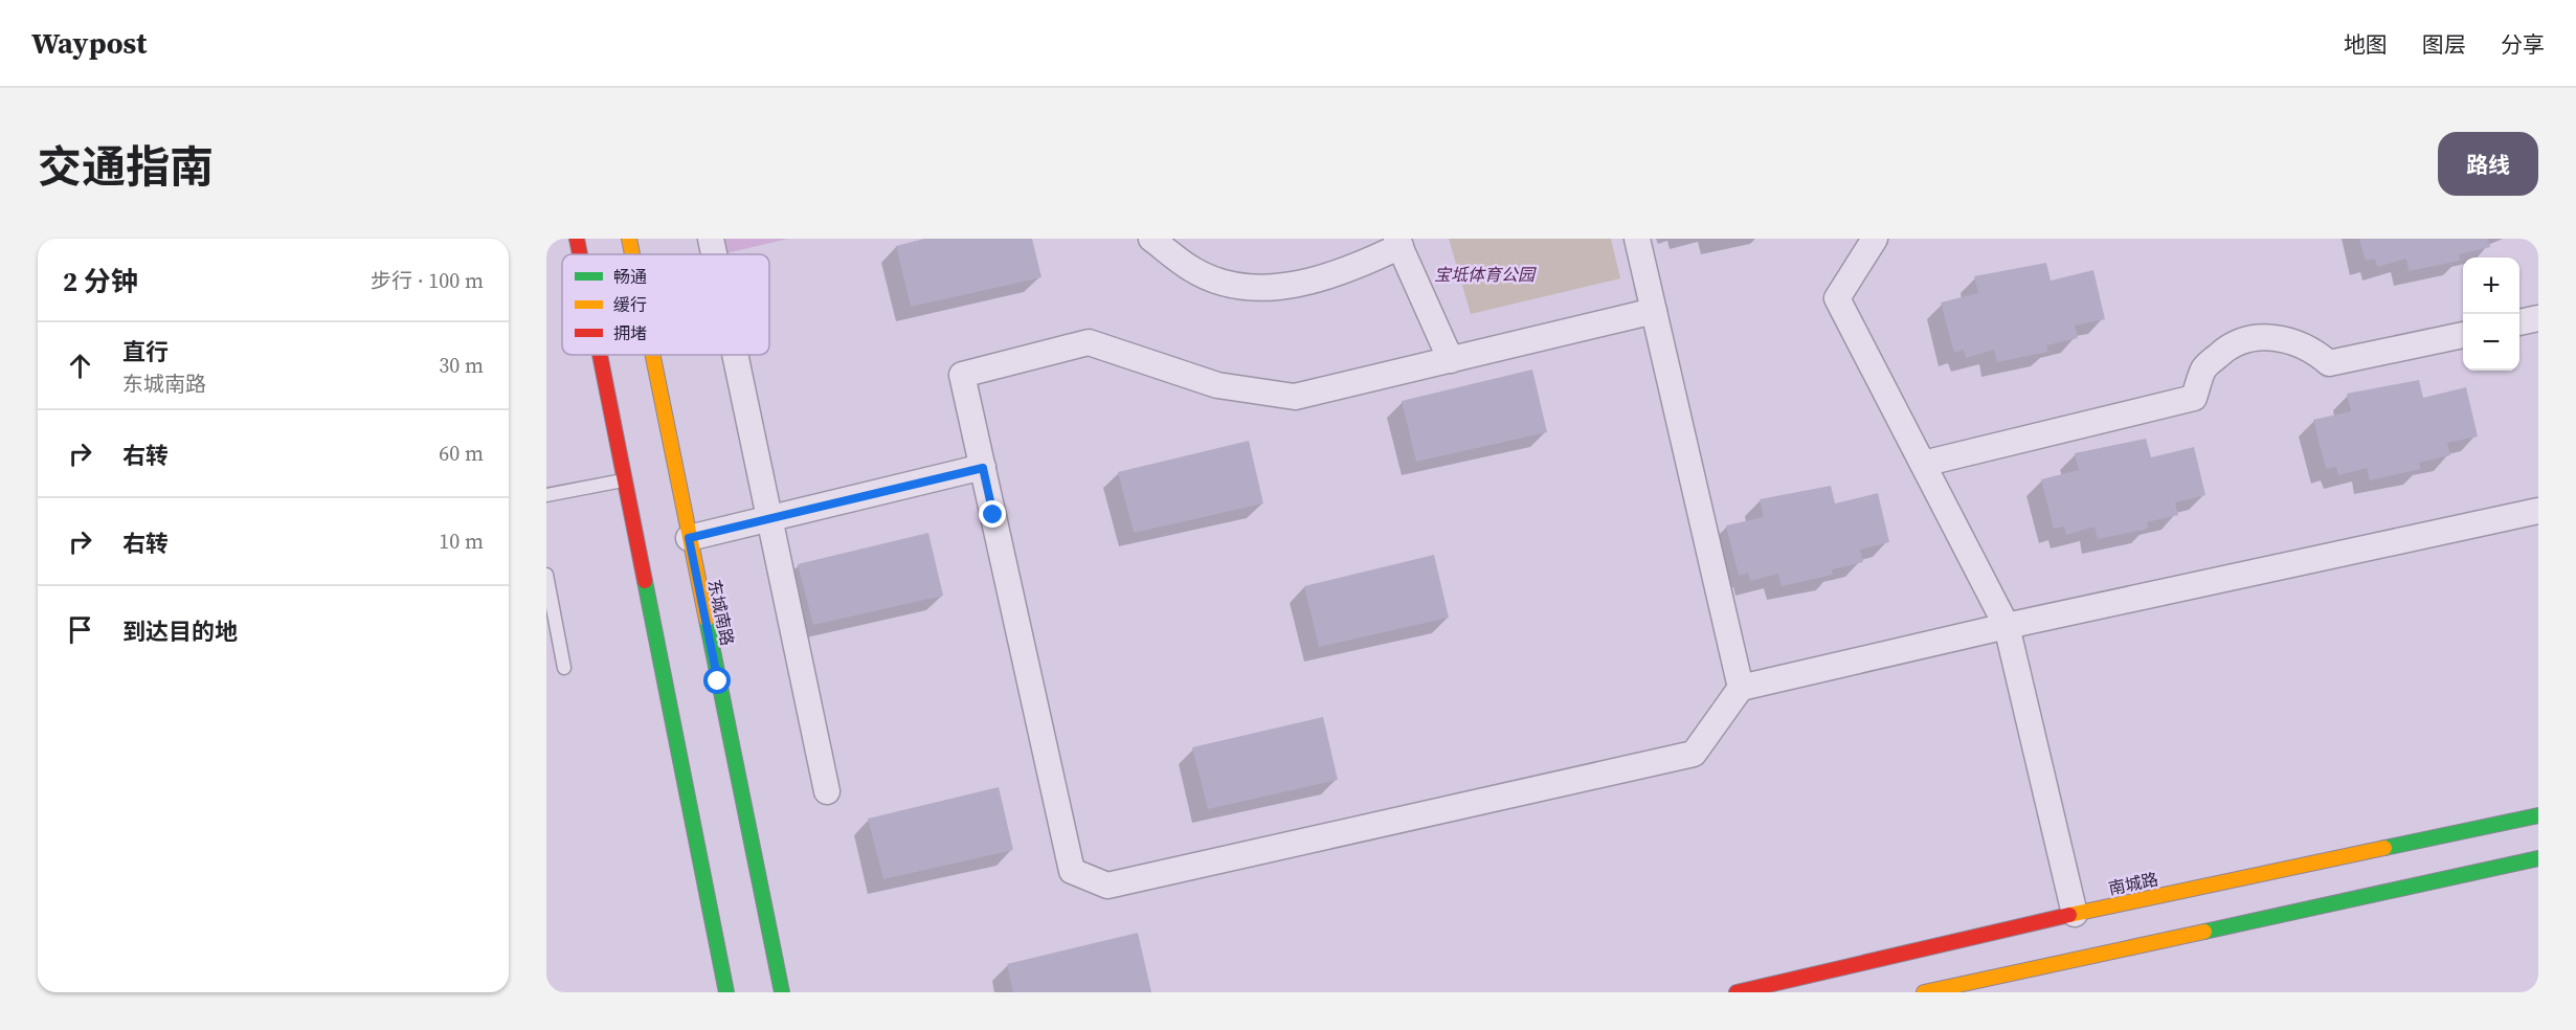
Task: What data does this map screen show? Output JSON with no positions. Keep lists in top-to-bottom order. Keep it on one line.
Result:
{"streets":{"main road":["东城南路","南城路"]},"parks":["宝坻体育公园"],"legend":["畅通","缓行","拥堵"],"page":{"header":"Waypost","nav":["地图","图层","分享"],"title":"交通指南","buttons":"路线","heading":["2 分钟","步行 · 100 m"],"map_buttons":["+","−"],"list":[["直行","东城南路","30 m"],["右转","60 m"],["右转","10 m"],"到达目的地"]}}
